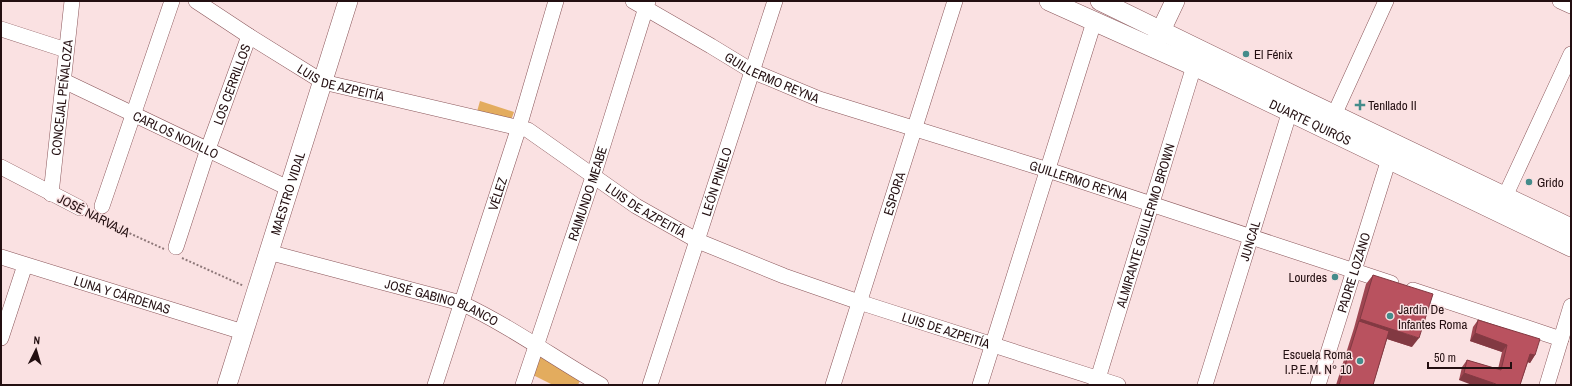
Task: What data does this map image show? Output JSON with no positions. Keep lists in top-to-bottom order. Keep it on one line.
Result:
{"streets":{"main road":["DUARTE QUIRÓS","MAESTRO VIDAL"],"street":["GUILLERMO REYNA","LUIS DE AZPEITÍA","LOS CERRILLOS","CONCEJAL PEÑALOZA","CARLOS NOVILLO","LEÓN PINELO","VÉLEZ","RAIMUNDO MEABE","ESPORA","JOSÉ NARVAJA","ALMIRANTE GUILLERMO BROWN","JUNCAL","PADRE LOZANO","LUNA Y CÁRDENAS","JOSÉ GABINO BLANCO"]},"crossings":[["GUILLERMO REYNA","LEÓN PINELO"],["GUILLERMO REYNA","RAIMUNDO MEABE"],["GUILLERMO REYNA","ESPORA"],["GUILLERMO REYNA","ALMIRANTE GUILLERMO BROWN"],["GUILLERMO REYNA","JUNCAL"],["GUILLERMO REYNA","PADRE LOZANO"],["LUIS DE AZPEITÍA","LOS CERRILLOS"],["LUIS DE AZPEITÍA","LEÓN PINELO"],["LUIS DE AZPEITÍA","MAESTRO VIDAL"],["LUIS DE AZPEITÍA","VÉLEZ"],["LUIS DE AZPEITÍA","RAIMUNDO MEABE"],["LUIS DE AZPEITÍA","ESPORA"],["LUIS DE AZPEITÍA","ALMIRANTE GUILLERMO BROWN"],["LOS CERRILLOS","CARLOS NOVILLO"],["LOS CERRILLOS","JOSÉ NARVAJA"],["CONCEJAL PEÑALOZA","CARLOS NOVILLO"],["CONCEJAL PEÑALOZA","JOSÉ NARVAJA"],["DUARTE QUIRÓS","ALMIRANTE GUILLERMO BROWN"],["DUARTE QUIRÓS","JUNCAL"],["DUARTE QUIRÓS","PADRE LOZANO"],["CARLOS NOVILLO","MAESTRO VIDAL"],["MAESTRO VIDAL","JOSÉ NARVAJA"],["MAESTRO VIDAL","LUNA Y CÁRDENAS"],["MAESTRO VIDAL","JOSÉ GABINO BLANCO"],["VÉLEZ","JOSÉ GABINO BLANCO"],["RAIMUNDO MEABE","JOSÉ GABINO BLANCO"]],"places":{"other":["El Fénix","Grido","Lourdes","Jardín De Infantes Roma","Escuela Roma I.P.E.M. N° 10"],"health":["Tenllado II"]},"scale_bar":"50 m","north":"top"}
